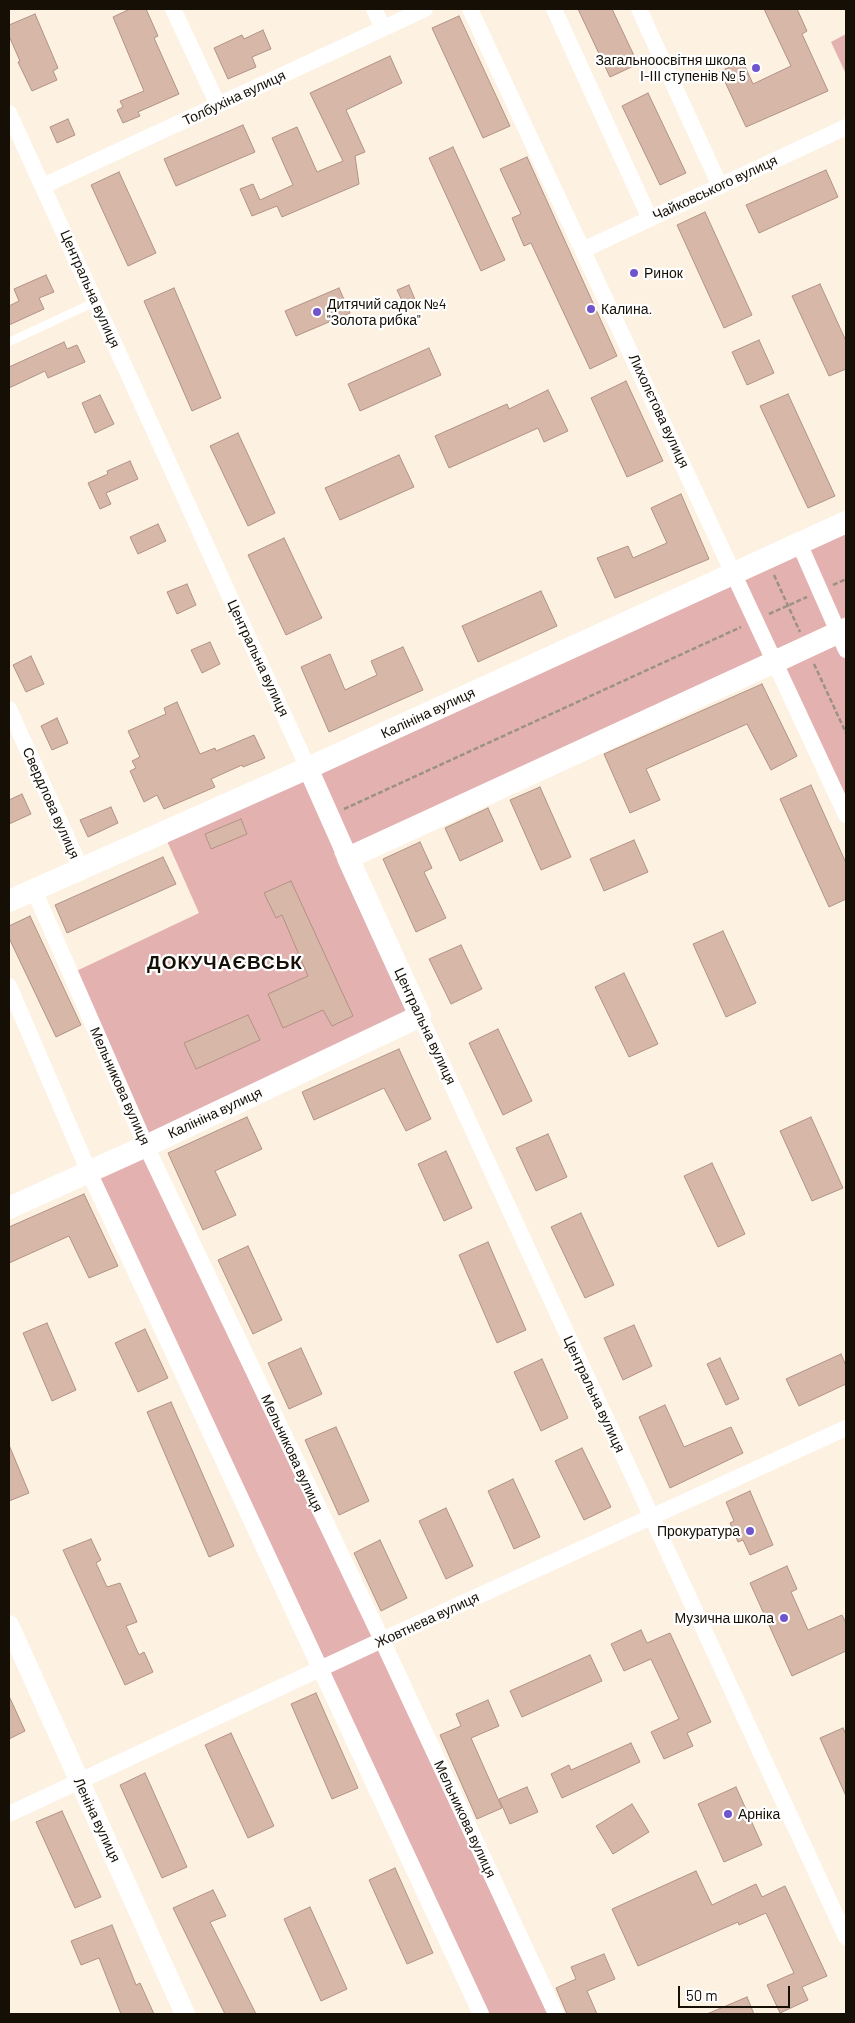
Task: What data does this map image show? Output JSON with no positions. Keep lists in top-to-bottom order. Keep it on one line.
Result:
{"streets":{"main road":["Центральна вулиця","Калініна вулиця"],"street":["Толбухіна вулиця","Чайковського вулиця","Лихолєтова вулиця","Свердлова вулиця","Мельникова вулиця","Жовтнева вулиця","Леніна вулиця"]},"crossings":[["Толбухіна вулиця","Центральна вулиця"],["Чайковського вулиця","Лихолєтова вулиця"],["Центральна вулиця","Калініна вулиця"],["Центральна вулиця","Жовтнева вулиця"],["Лихолєтова вулиця","Калініна вулиця"],["Калініна вулиця","Свердлова вулиця"],["Калініна вулиця","Мельникова вулиця"],["Мельникова вулиця","Жовтнева вулиця"],["Жовтнева вулиця","Леніна вулиця"]],"districts":["ДОКУЧАЄВСЬК"],"places":["Загальноосвітня школа І-ІІІ ступенів № 5","Ринок","Калина.","Дитячий садок №4 \"Золота рибка\"","Прокуратура","Музична школа","Арніка"],"scale_bar":"50 m"}
